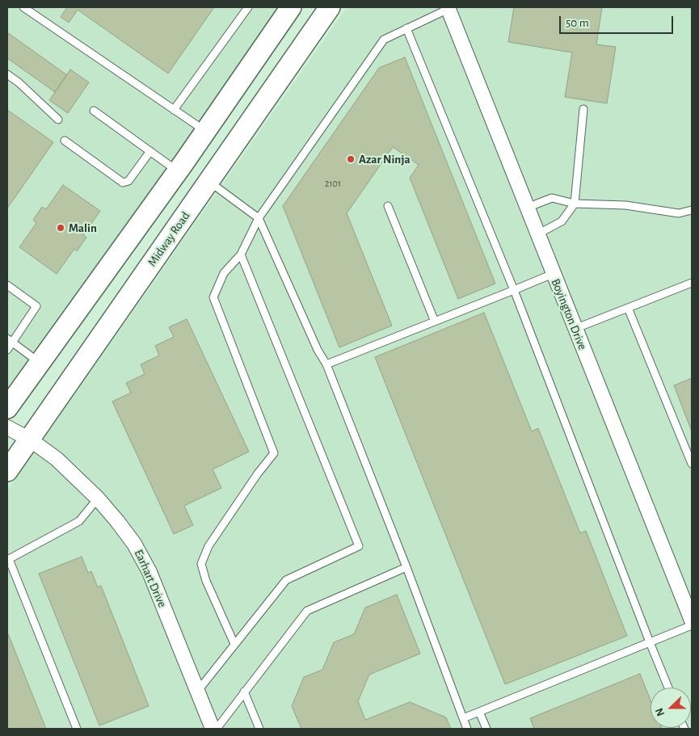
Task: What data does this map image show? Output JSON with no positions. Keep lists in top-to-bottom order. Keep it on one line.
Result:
{"streets":{"main road":["Midway Road"],"street":["Boyington Drive","Earhart Drive"]},"crossings":[["Midway Road","Earhart Drive"]],"places":["Azar Ninja","Malin"],"house_numbers":["2101"],"scale_bar":"50 m","north":"left"}
